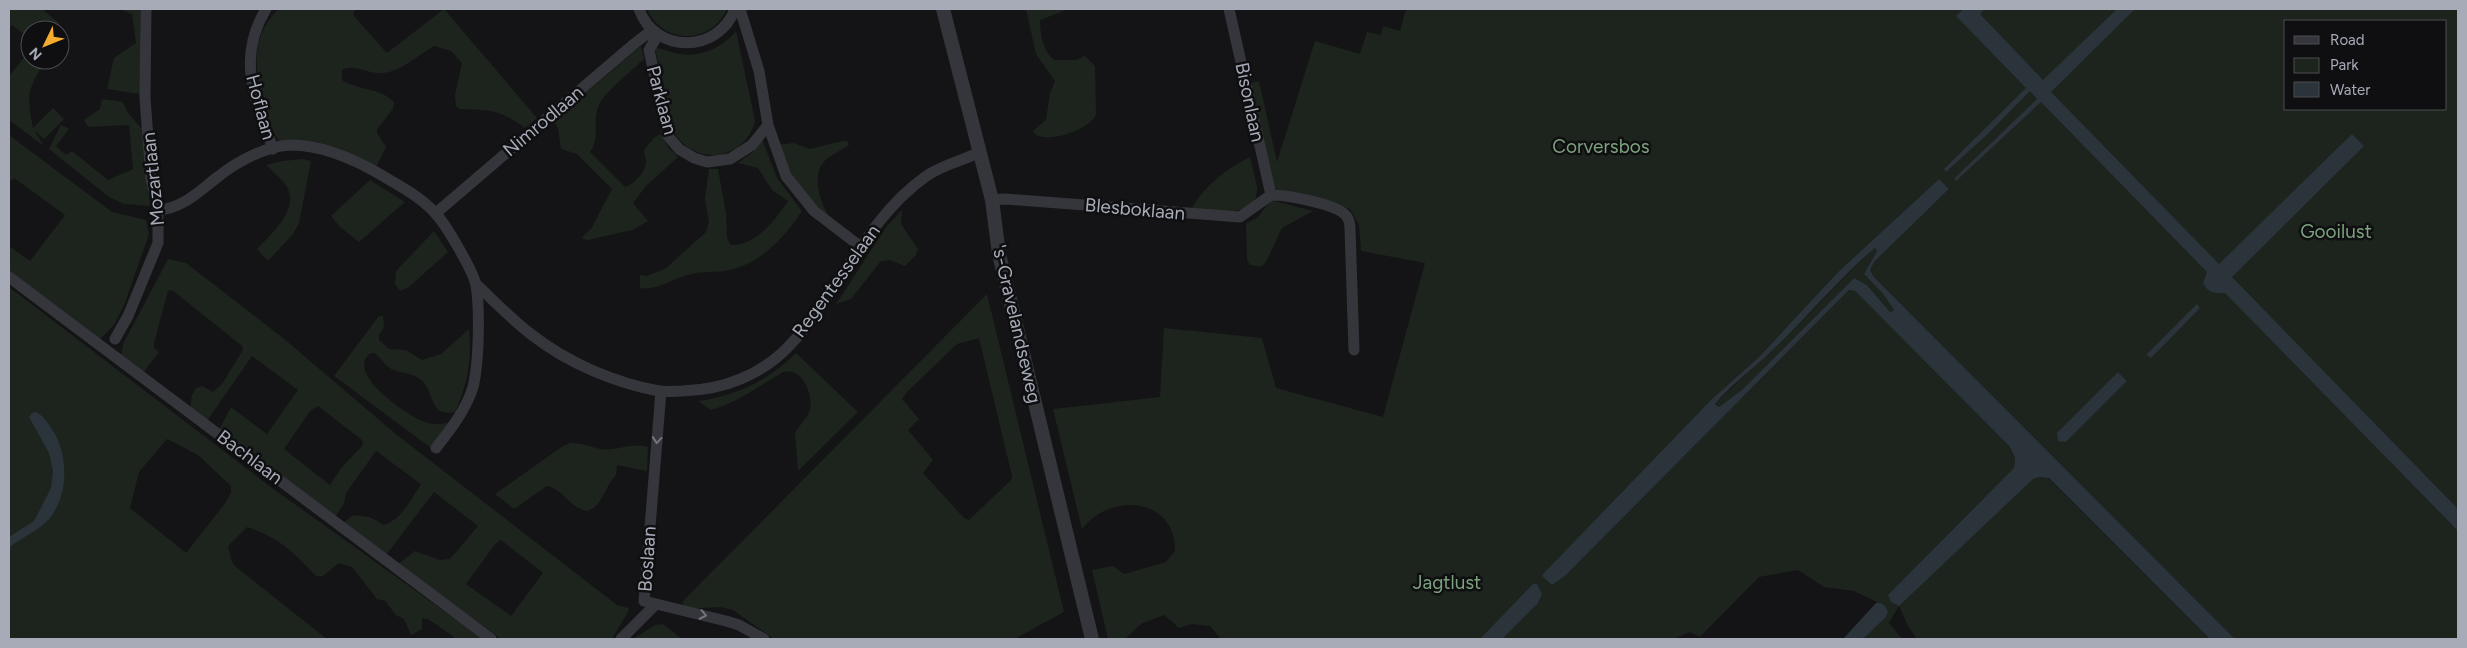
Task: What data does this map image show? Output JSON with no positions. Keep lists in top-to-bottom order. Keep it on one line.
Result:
{"streets":{"street":["Parklaan","Bisonlaan","Hoflaan","Nimrodlaan","Mozartlaan","Blesboklaan","Regentesselaan","'s-Gravelandseweg","Bachlaan","Boslaan"]},"crossings":[["Parklaan","Nimrodlaan"],["Bisonlaan","Blesboklaan"],["Blesboklaan","'s-Gravelandseweg"],["Regentesselaan","'s-Gravelandseweg"],["Regentesselaan","Boslaan"]],"parks":["Corversbos","Gooilust","Jagtlust"],"legend":["Road","Park","Water"],"north":"bottom left"}
